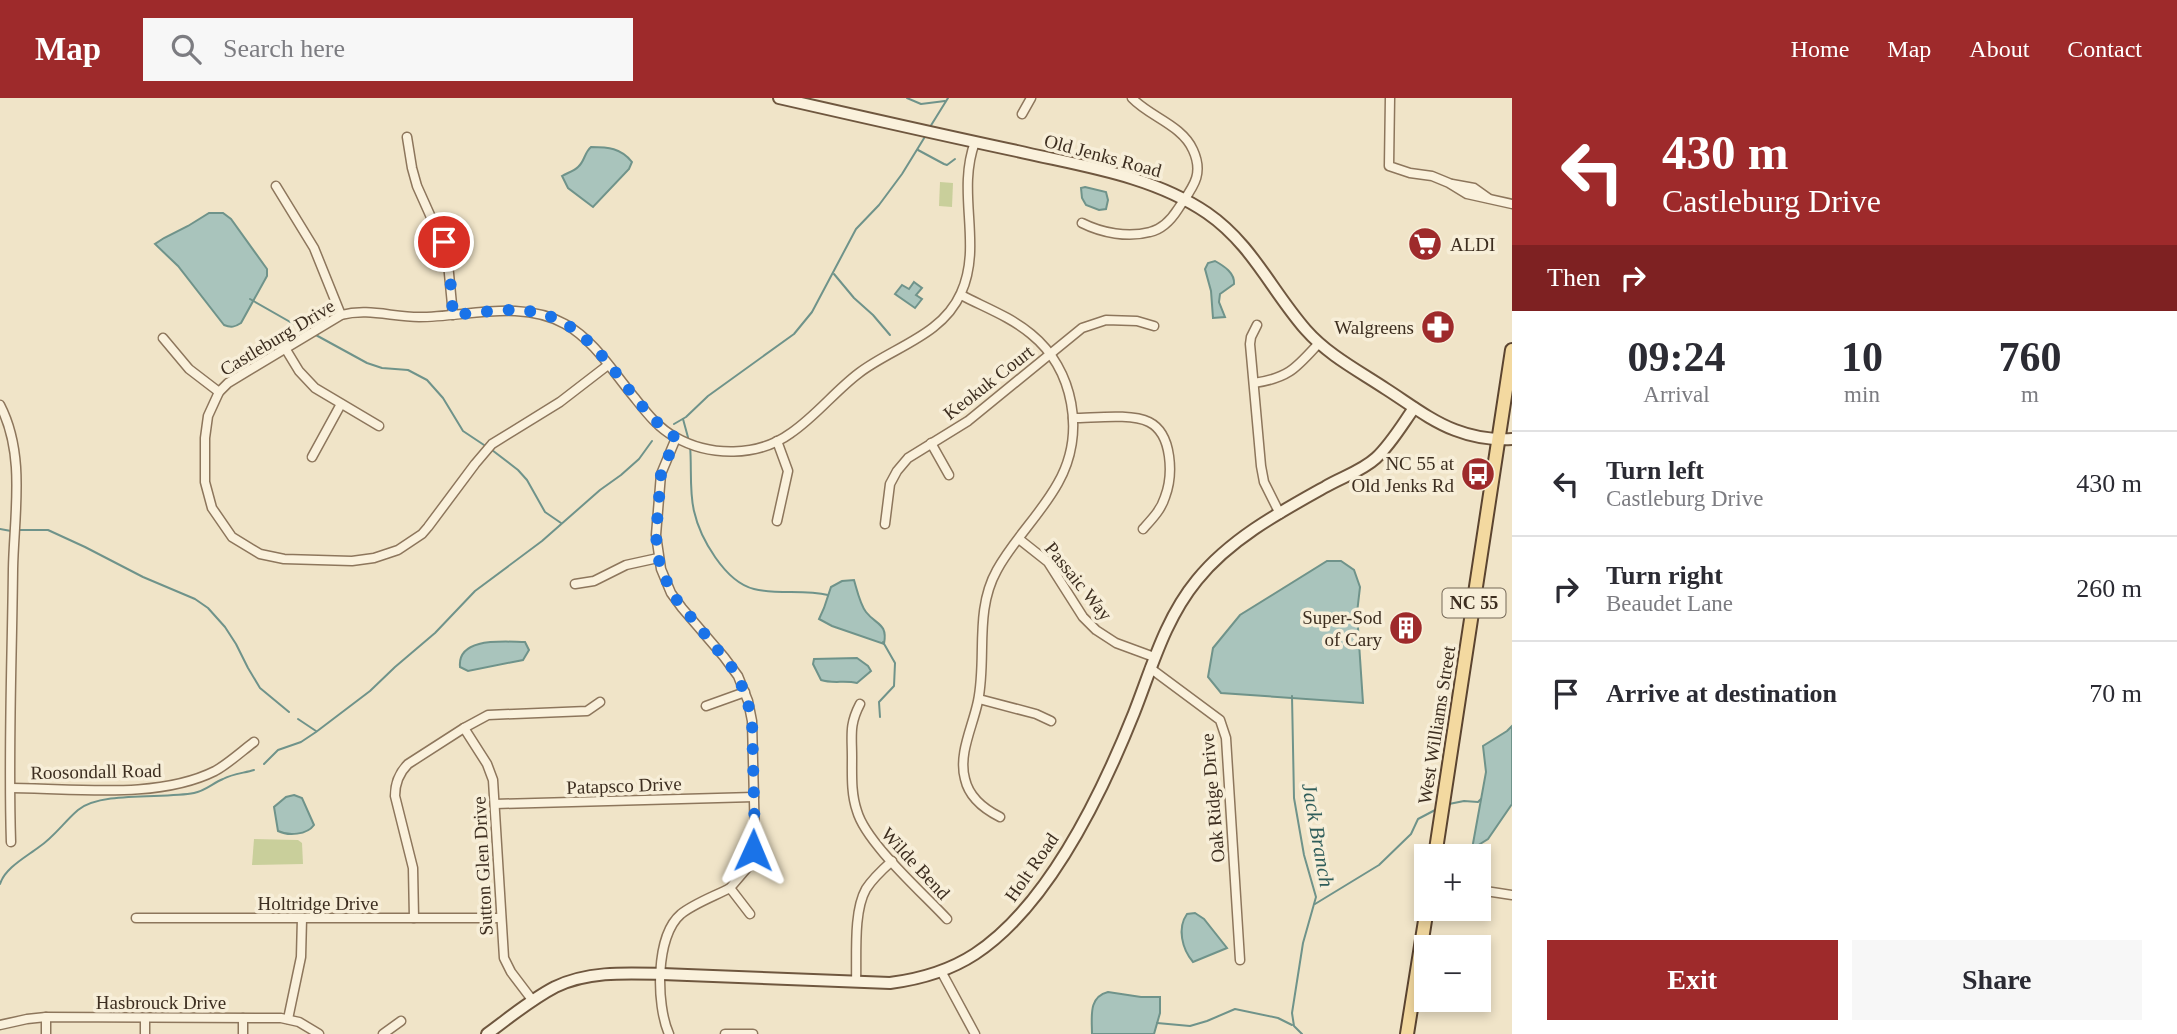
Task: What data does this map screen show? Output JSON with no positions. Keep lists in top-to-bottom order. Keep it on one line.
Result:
{"streets":{"main road":["NC 55","West Williams Street"],"street":["Old Jenks Road","Castleburg Drive","Keokuk Court","Passaic Way","Roosondall Road","Patapsco Drive","Oak Ridge Drive","Wilde Bend","Sutton Glen Drive","Holt Road","Holtridge Drive","Hasbrouck Drive"]},"crossings":[["Old Jenks Road","Castleburg Drive"],["Old Jenks Road","West Williams Street"],["Old Jenks Road","Holt Road"],["Passaic Way","Oak Ridge Drive"],["Passaic Way","Holt Road"],["Patapsco Drive","Sutton Glen Drive"],["Oak Ridge Drive","Holt Road"],["Sutton Glen Drive","Holt Road"],["Sutton Glen Drive","Holtridge Drive"]],"water":["Jack Branch"],"places":{"supermarket":["ALDI"],"pharmacy":["Walgreens"],"bus stop":["NC 55 at Old Jenks Rd"],"building":["Super-Sod of Cary"]},"page":{"header":"Map","search":"Search here","nav":["Home","Map","About","Contact"],"turn":["430 m","Castleburg Drive"],"then":"Then","eta":["09:24","Arrival","10","min","760","m"],"list":[{"name":"Turn left","note":"Castleburg Drive","value":"430 m"},{"name":"Turn right","note":"Beaudet Lane","value":"260 m"},{"name":"Arrive at destination","value":"70 m"}],"map_buttons":["+","−"],"buttons":["Exit","Share"]}}
